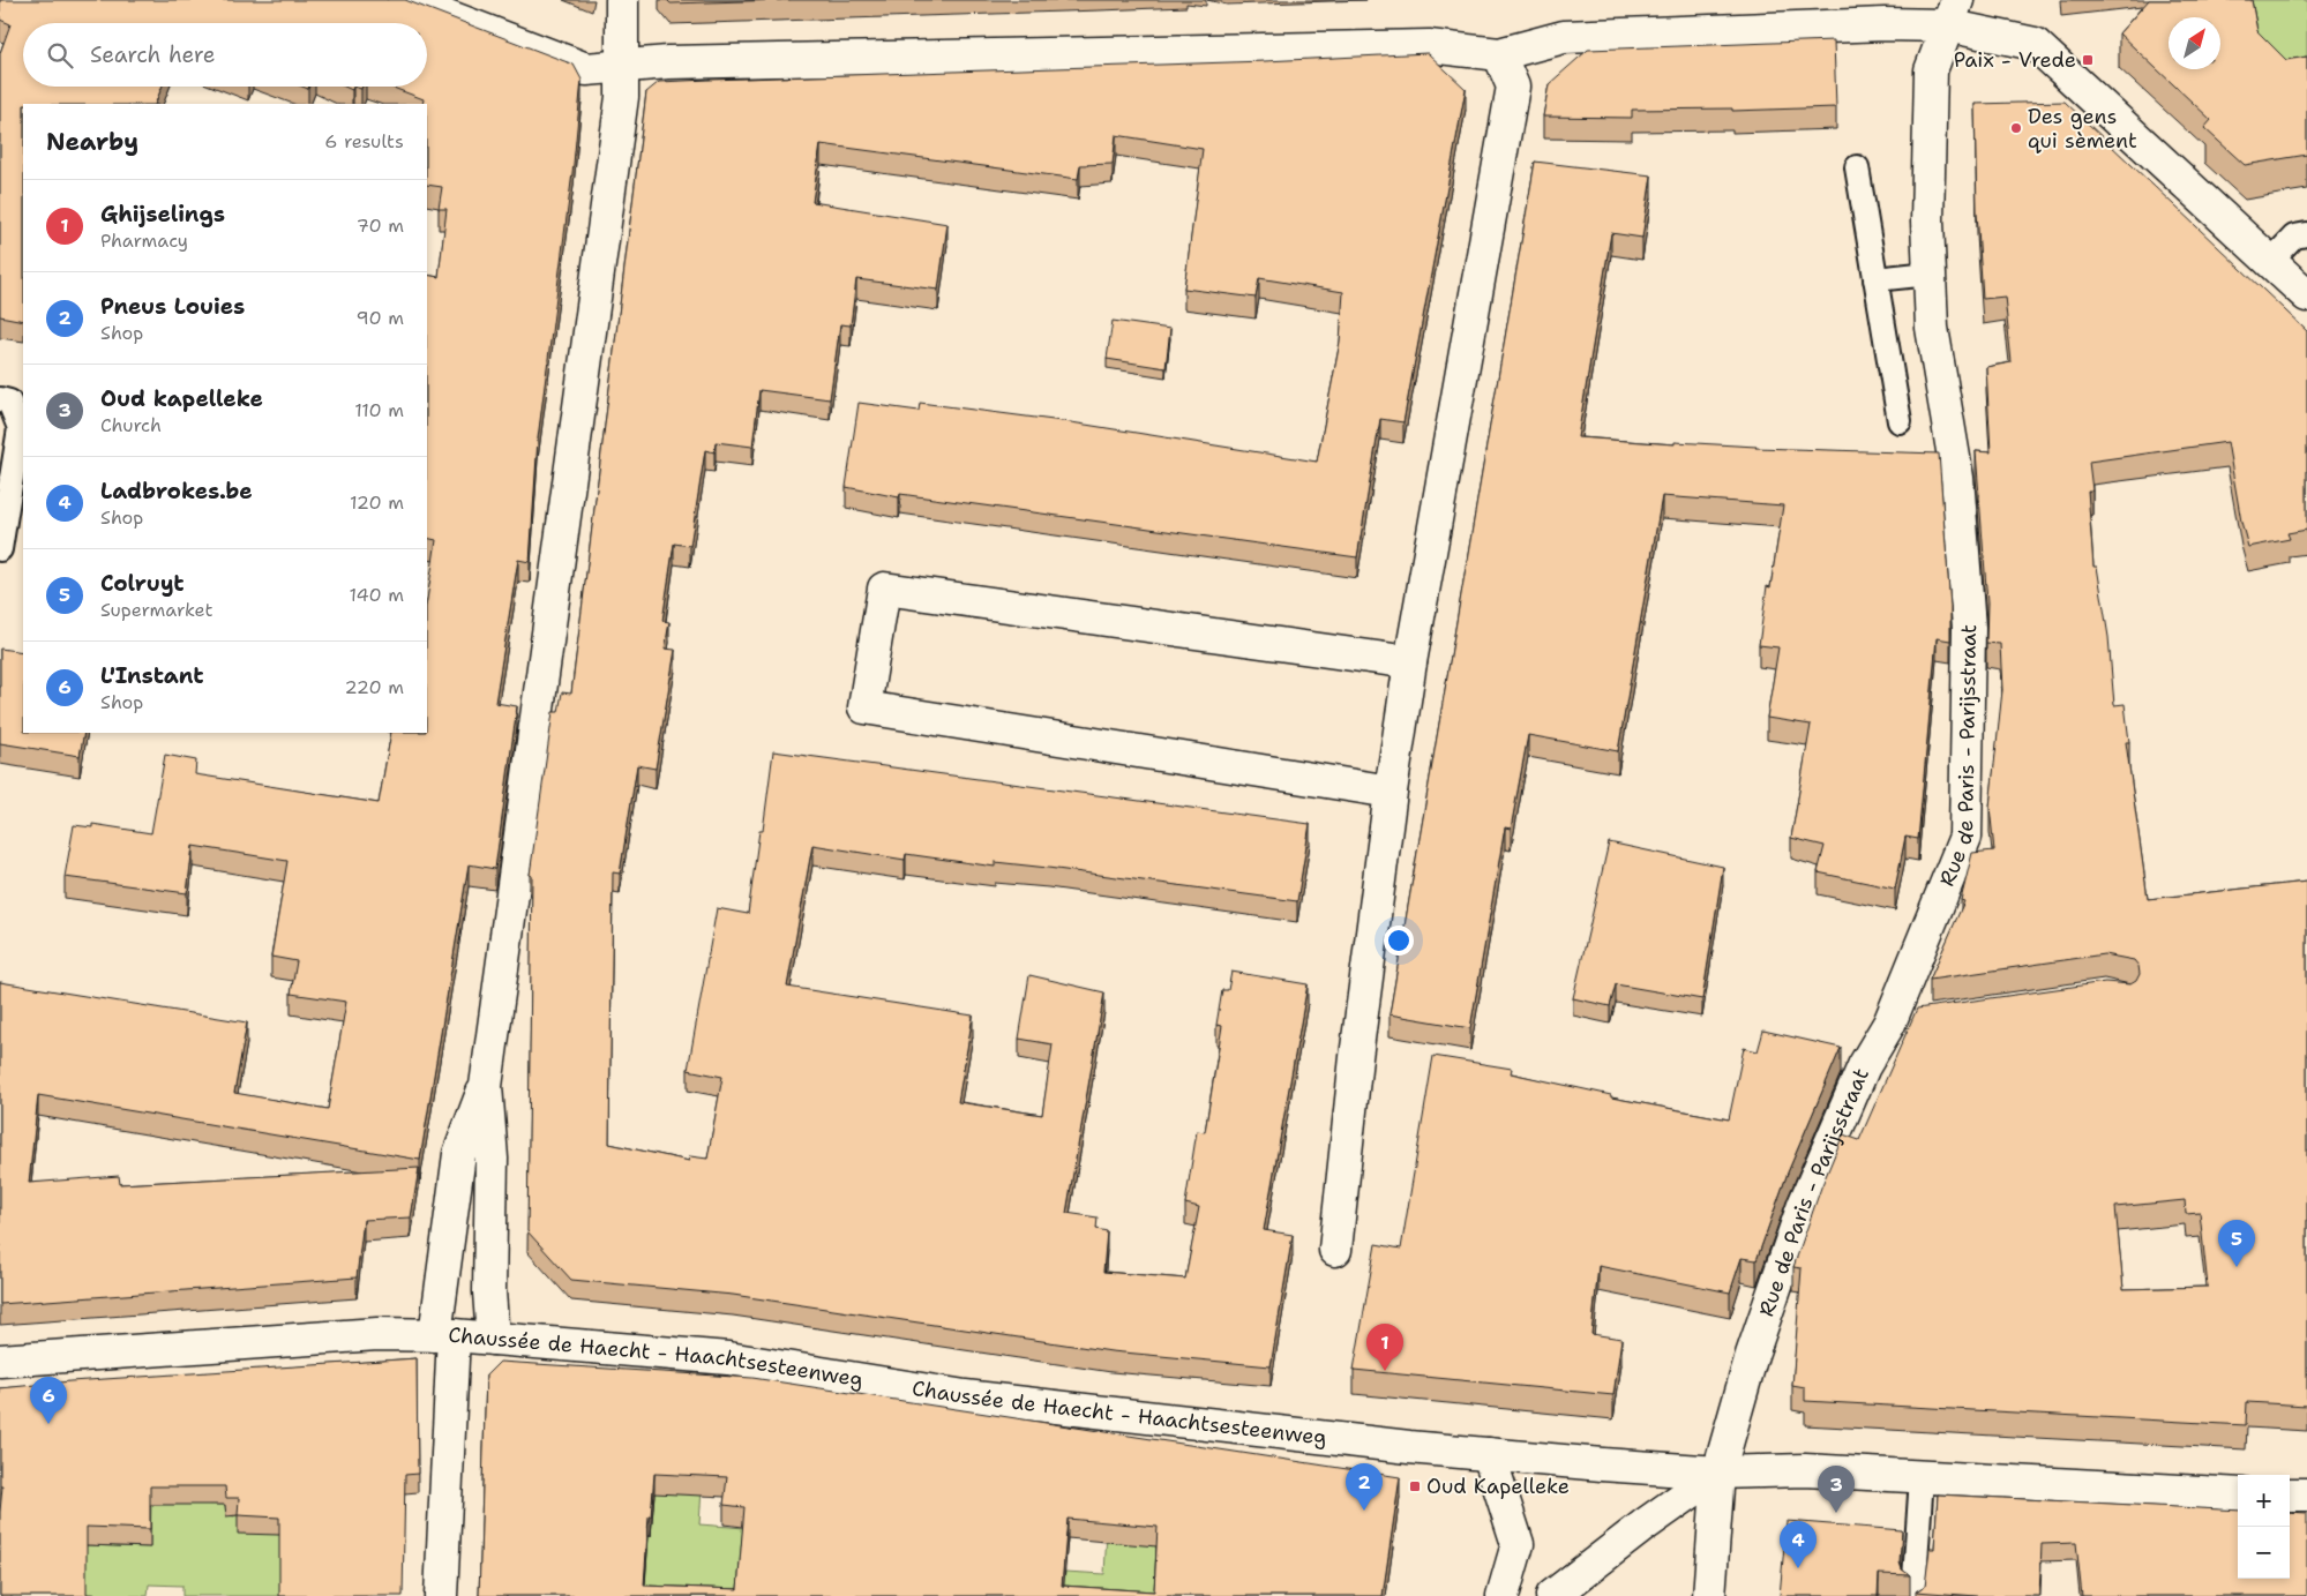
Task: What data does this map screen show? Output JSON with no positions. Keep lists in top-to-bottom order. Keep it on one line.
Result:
{"streets":{"street":["Rue de Paris - Parijsstraat","Chaussée de Haecht - Haachtsesteenweg"]},"crossings":[["Rue de Paris - Parijsstraat","Chaussée de Haecht - Haachtsesteenweg"]],"places":{"transit":["Paix - Vrede","Oud Kapelleke"],"other":["Des gens qui sèment"]},"north":"top right","page":{"search":"Search here","heading":["Nearby","6 results"],"list":[{"mark":"1","name":"Ghijselings","note":"Pharmacy","value":"70 m"},{"mark":"2","name":"Pneus Louies","note":"Shop","value":"90 m"},{"mark":"3","name":"Oud kapelleke","note":"Church","value":"110 m"},{"mark":"4","name":"Ladbrokes.be","note":"Shop","value":"120 m"},{"mark":"5","name":"Colruyt","note":"Supermarket","value":"140 m"},{"mark":"6","name":"L'Instant","note":"Shop","value":"220 m"}],"pins":["5","1","6","2","3","4"],"map_buttons":["+","−"]}}
